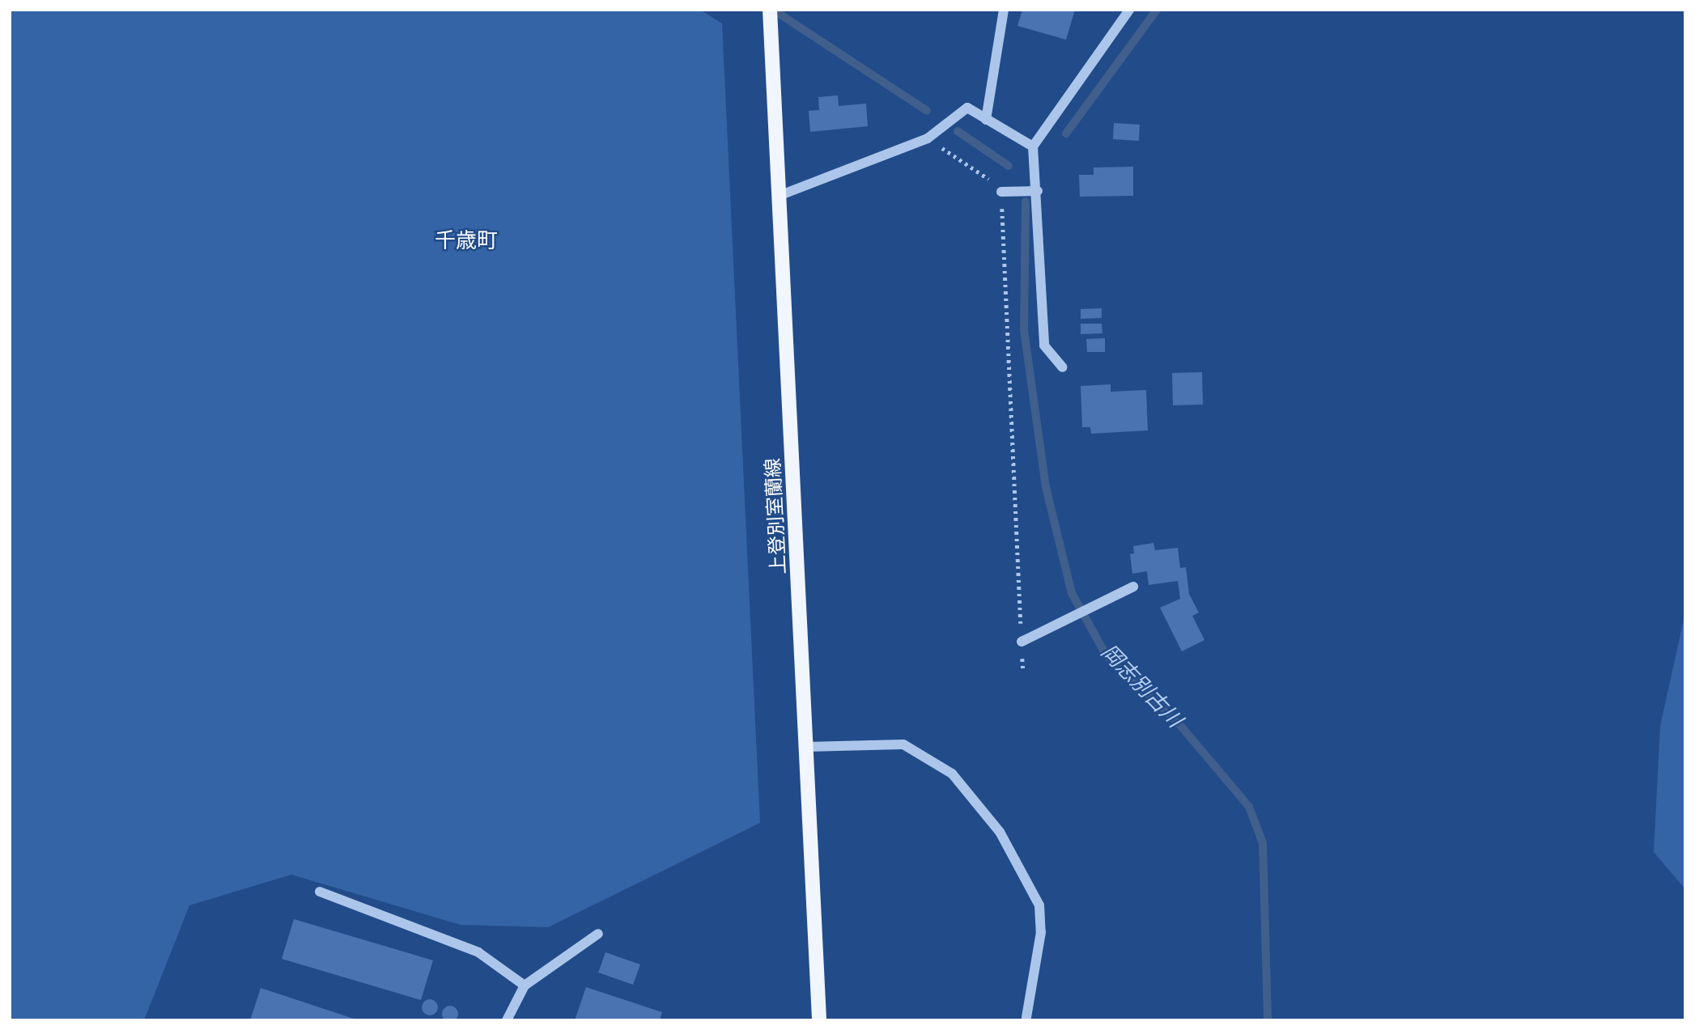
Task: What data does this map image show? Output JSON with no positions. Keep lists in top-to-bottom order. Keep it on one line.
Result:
{"streets":{"main road":["上登別室蘭線"]},"districts":["千歳町"],"water":["岡志別古川"]}
